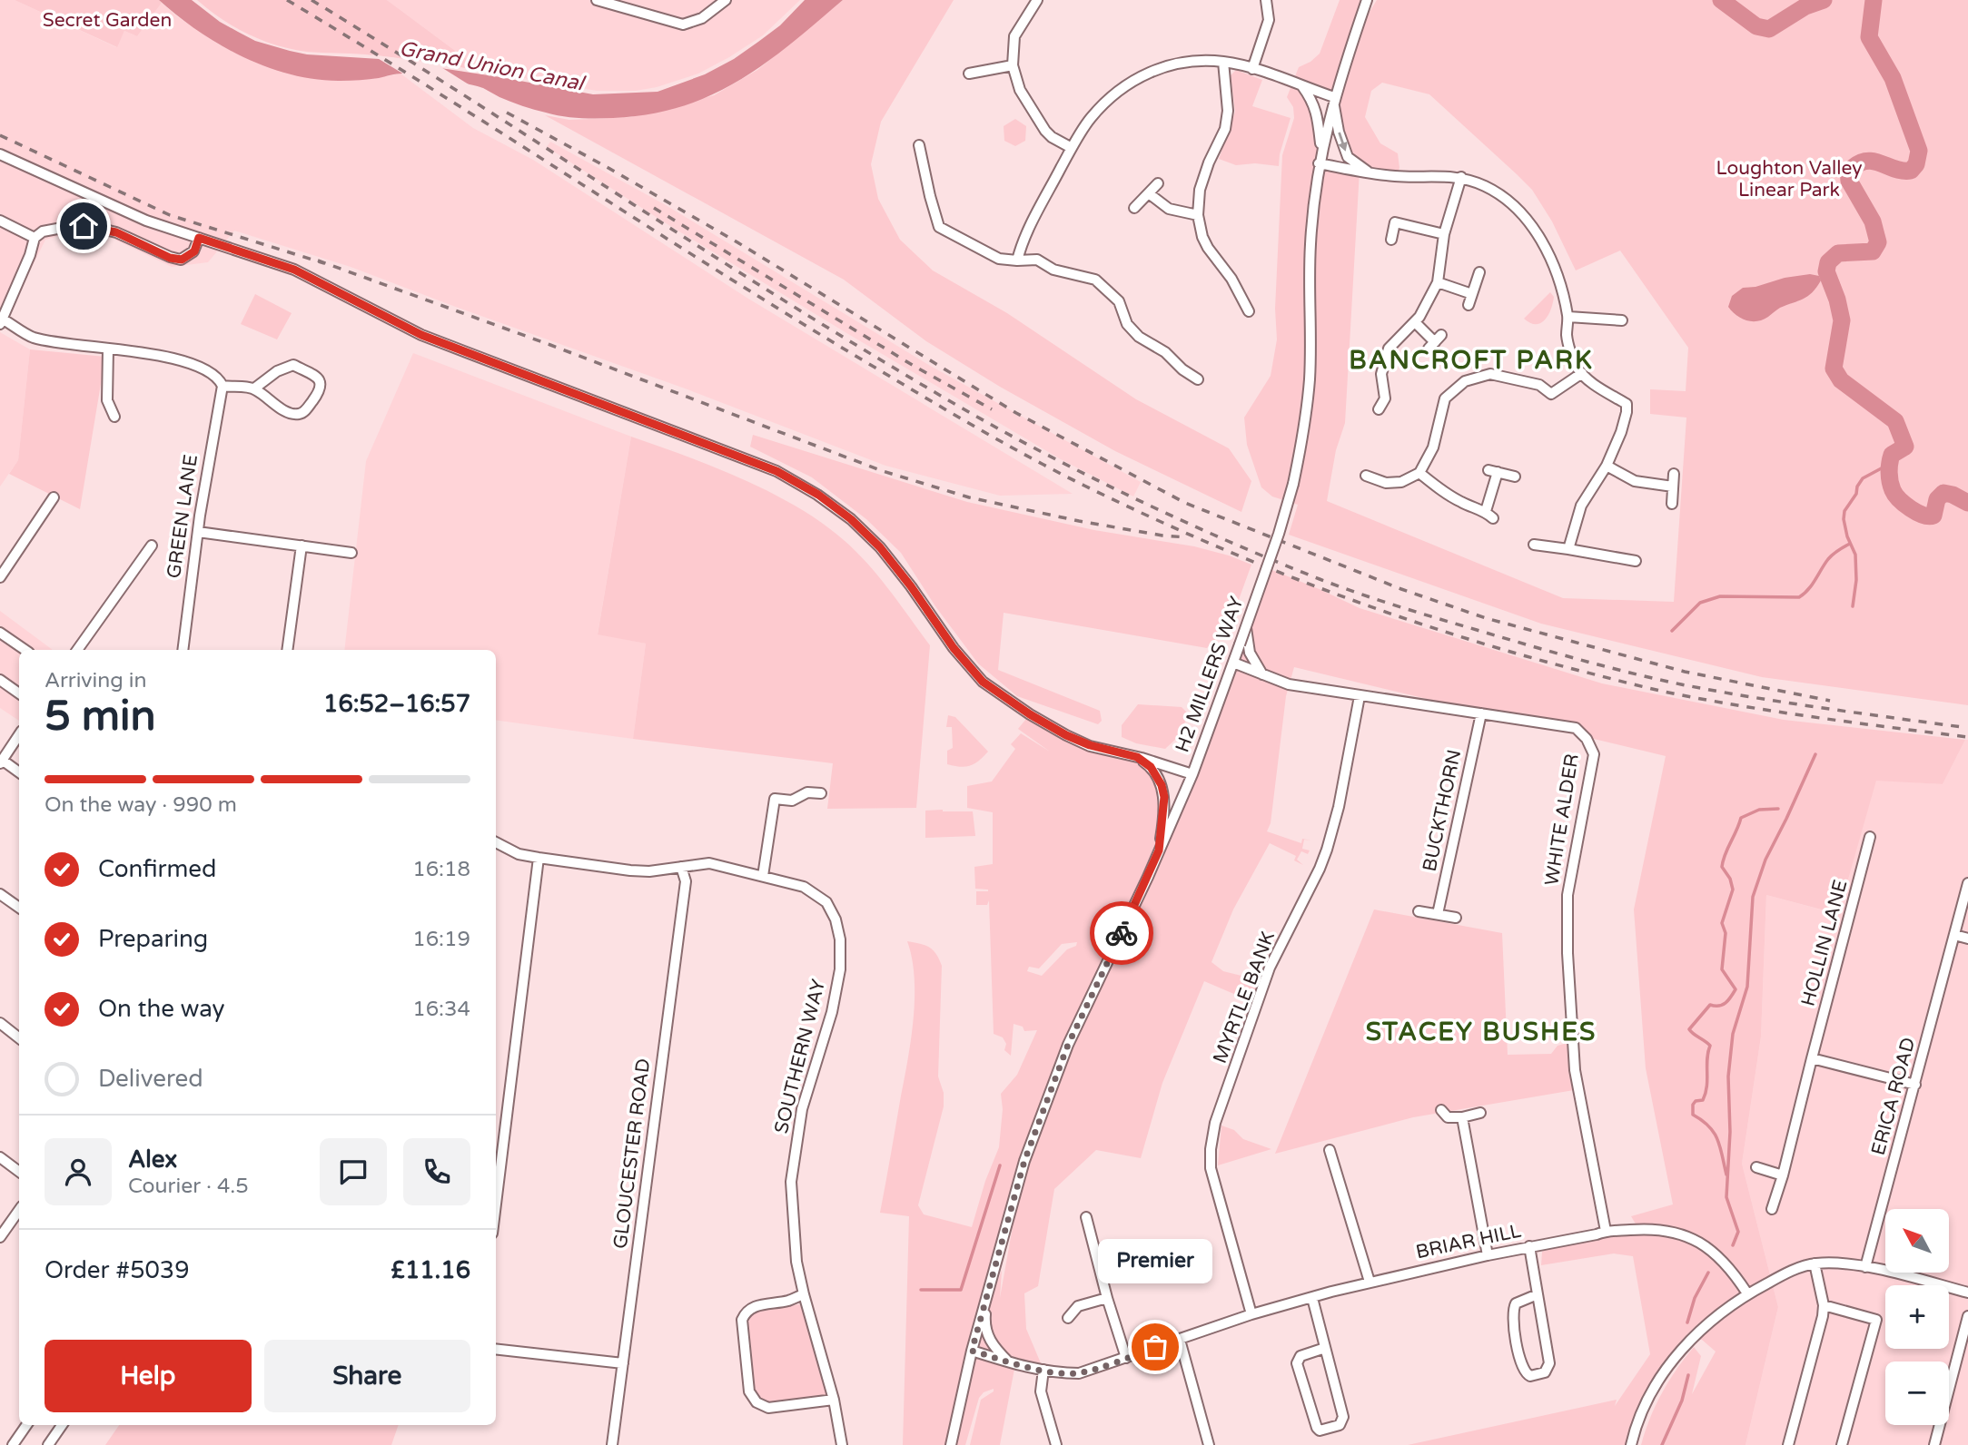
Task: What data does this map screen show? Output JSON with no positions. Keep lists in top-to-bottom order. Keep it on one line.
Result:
{"streets":{"street":["GREEN LANE","H2 MILLERS WAY","BUCKTHORN","WHITE ALDER","HOLLIN LANE","MYRTLE BANK","SOUTHERN WAY","ERICA ROAD","GLOUCESTER ROAD","BRIAR HILL"]},"crossings":[["H2 MILLERS WAY","WHITE ALDER"],["H2 MILLERS WAY","BRIAR HILL"],["BUCKTHORN","WHITE ALDER"],["WHITE ALDER","MYRTLE BANK"],["WHITE ALDER","BRIAR HILL"],["MYRTLE BANK","BRIAR HILL"],["SOUTHERN WAY","GLOUCESTER ROAD"]],"districts":["BANCROFT PARK","STACEY BUSHES"],"water":["Grand Union Canal"],"parks":["Secret Garden","Loughton Valley Linear Park"],"places":["Premier"],"north":"top left","page":{"heading":["5 min","Arriving in","16:52–16:57"],"panel":["Alex","Courier · 4.5","Order #5039","£11.16"],"bar":"On the way · 990 m","list":[["Confirmed","16:18"],["Preparing","16:19"],["On the way","16:34"],"Delivered"],"map_buttons":["+","−"],"bubble":"Premier","buttons":["Help","Share"]}}
